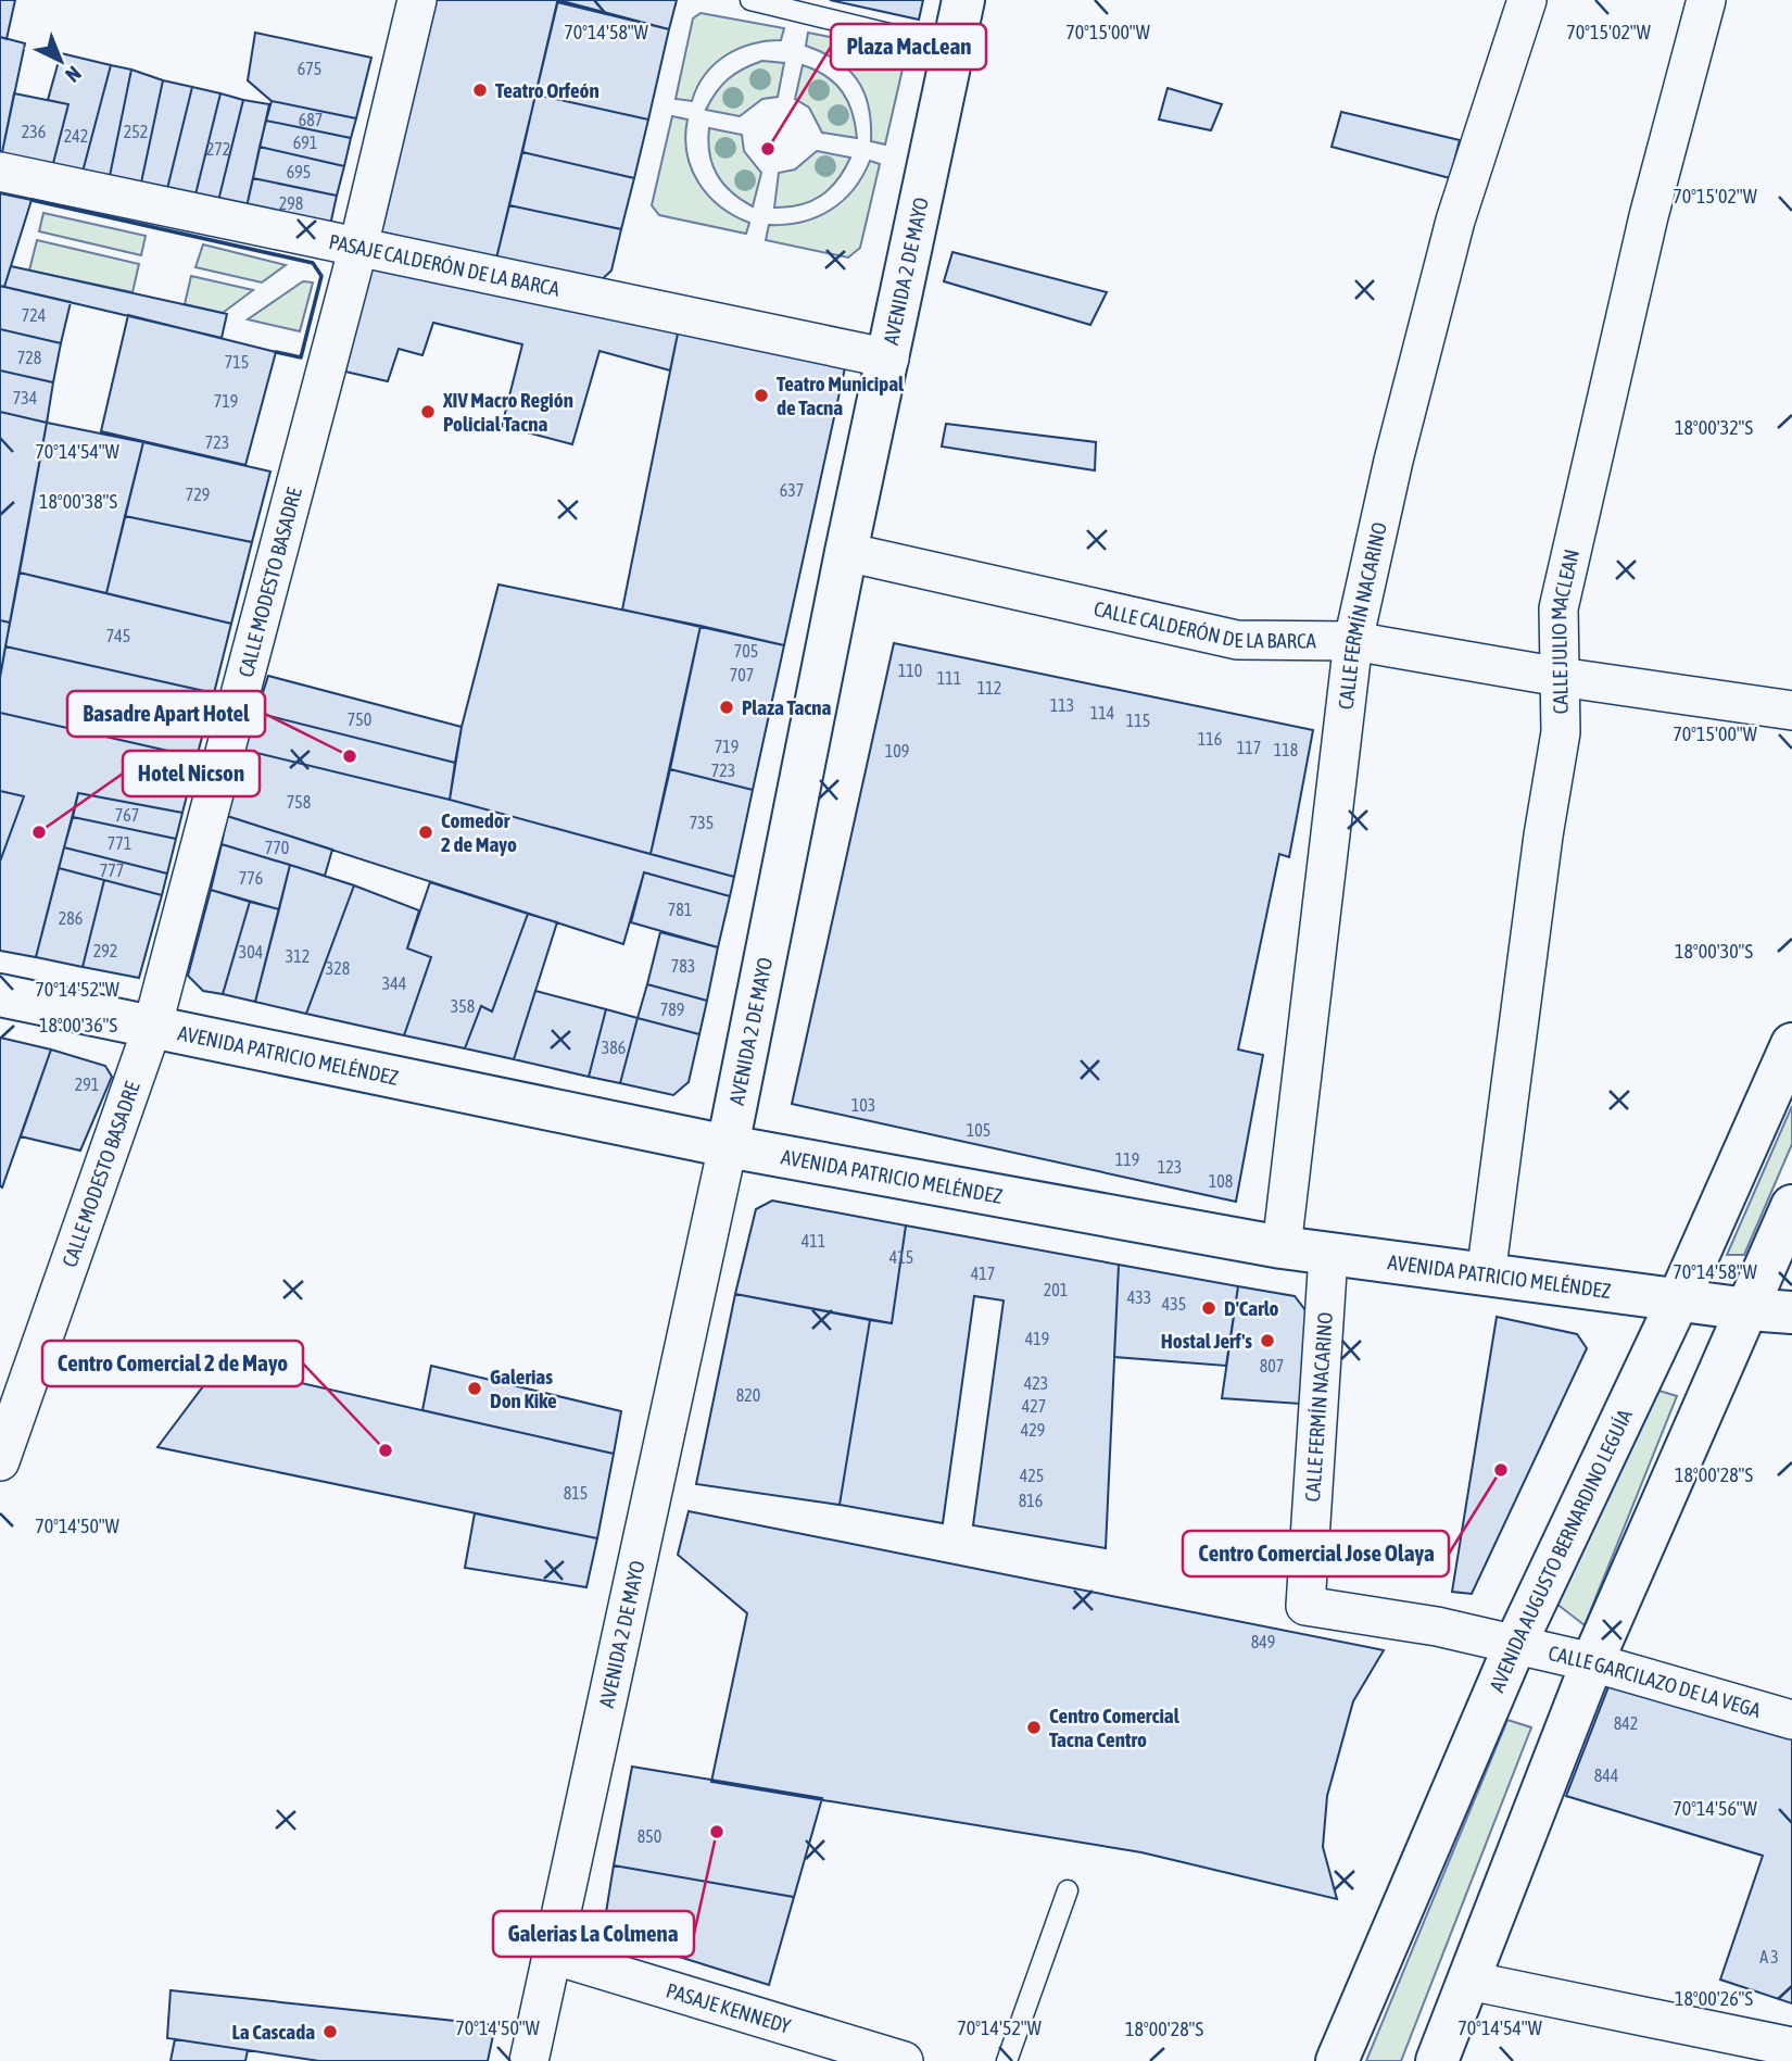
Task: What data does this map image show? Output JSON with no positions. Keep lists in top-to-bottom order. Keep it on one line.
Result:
{"streets":{"street":["PASAJE CALDERÓN DE LA BARCA","AVENIDA 2 DE MAYO","CALLE MODESTO BASADRE","CALLE FERMÍN NACARINO","CALLE CALDERÓN DE LA BARCA","CALLE JULIO MACLEAN","AVENIDA PATRICIO MELÉNDEZ","AVENIDA AUGUSTO BERNARDINO LEGUÍA","CALLE GARCILAZO DE LA VEGA","PASAJE KENNEDY"]},"crossings":[["PASAJE CALDERÓN DE LA BARCA","AVENIDA 2 DE MAYO"],["PASAJE CALDERÓN DE LA BARCA","CALLE MODESTO BASADRE"],["AVENIDA 2 DE MAYO","CALLE CALDERÓN DE LA BARCA"],["AVENIDA 2 DE MAYO","AVENIDA PATRICIO MELÉNDEZ"],["AVENIDA 2 DE MAYO","PASAJE KENNEDY"],["CALLE MODESTO BASADRE","AVENIDA PATRICIO MELÉNDEZ"],["CALLE FERMÍN NACARINO","CALLE CALDERÓN DE LA BARCA"],["CALLE FERMÍN NACARINO","AVENIDA PATRICIO MELÉNDEZ"],["CALLE FERMÍN NACARINO","CALLE GARCILAZO DE LA VEGA"],["CALLE CALDERÓN DE LA BARCA","CALLE JULIO MACLEAN"],["CALLE JULIO MACLEAN","AVENIDA PATRICIO MELÉNDEZ"],["AVENIDA PATRICIO MELÉNDEZ","AVENIDA AUGUSTO BERNARDINO LEGUÍA"],["AVENIDA AUGUSTO BERNARDINO LEGUÍA","CALLE GARCILAZO DE LA VEGA"]],"places":["Teatro Orfeón","Plaza MacLean","Teatro Municipal de Tacna","XIV Macro Región Policial Tacna","Plaza Tacna","Basadre Apart Hotel","Hotel Nicson","Comedor 2 de Mayo","D'Carlo","Hostal Jerf's","Galerias Don Kike","Centro Comercial 2 de Mayo","Centro Comercial Jose Olaya","Centro Comercial Tacna Centro","Galerias La Colmena","La Cascada"],"house_numbers":["675","687","236","252","242","691","272","695","298","724","728","715","734","719","723","637","729","745","705","110","707","111","112","113","114","750","115","116","719","117","118","109","723","758","767","735","771","770","777","776","781","286","292","304","312","783","328","344","358","789","386","291","103","105","119","123","108","411","415","417","201","433","435","419","807","423","820","427","429","425","815","816","849","842","844","850","A 3"],"north":"bottom right","coordinates":["70°14'58\"W","70°15'00\"W","70°15'02\"W","18°00'32\"S","70°14'54\"W","18°00'38\"S","18°00'30\"S","70°14'52\"W","18°00'36\"S","18°00'28\"S","70°14'50\"W","70°14'56\"W","18°00'26\"S"]}
